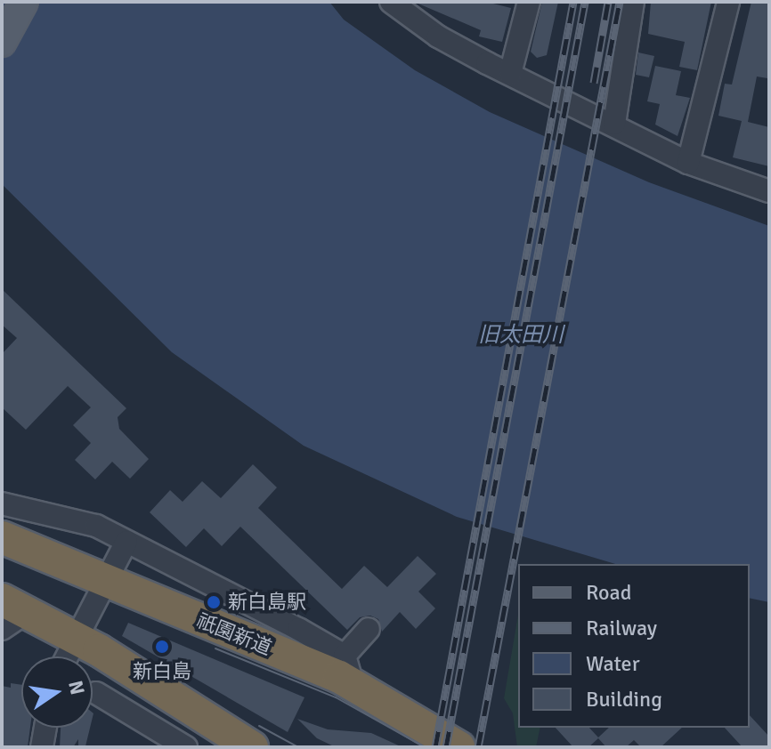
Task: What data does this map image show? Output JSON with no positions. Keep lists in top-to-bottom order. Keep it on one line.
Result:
{"streets":{"highway":["祇園新道"]},"water":["旧太田川"],"places":["新白島駅","新白島"],"legend":["Road","Railway","Water","Building"],"north":"right"}
